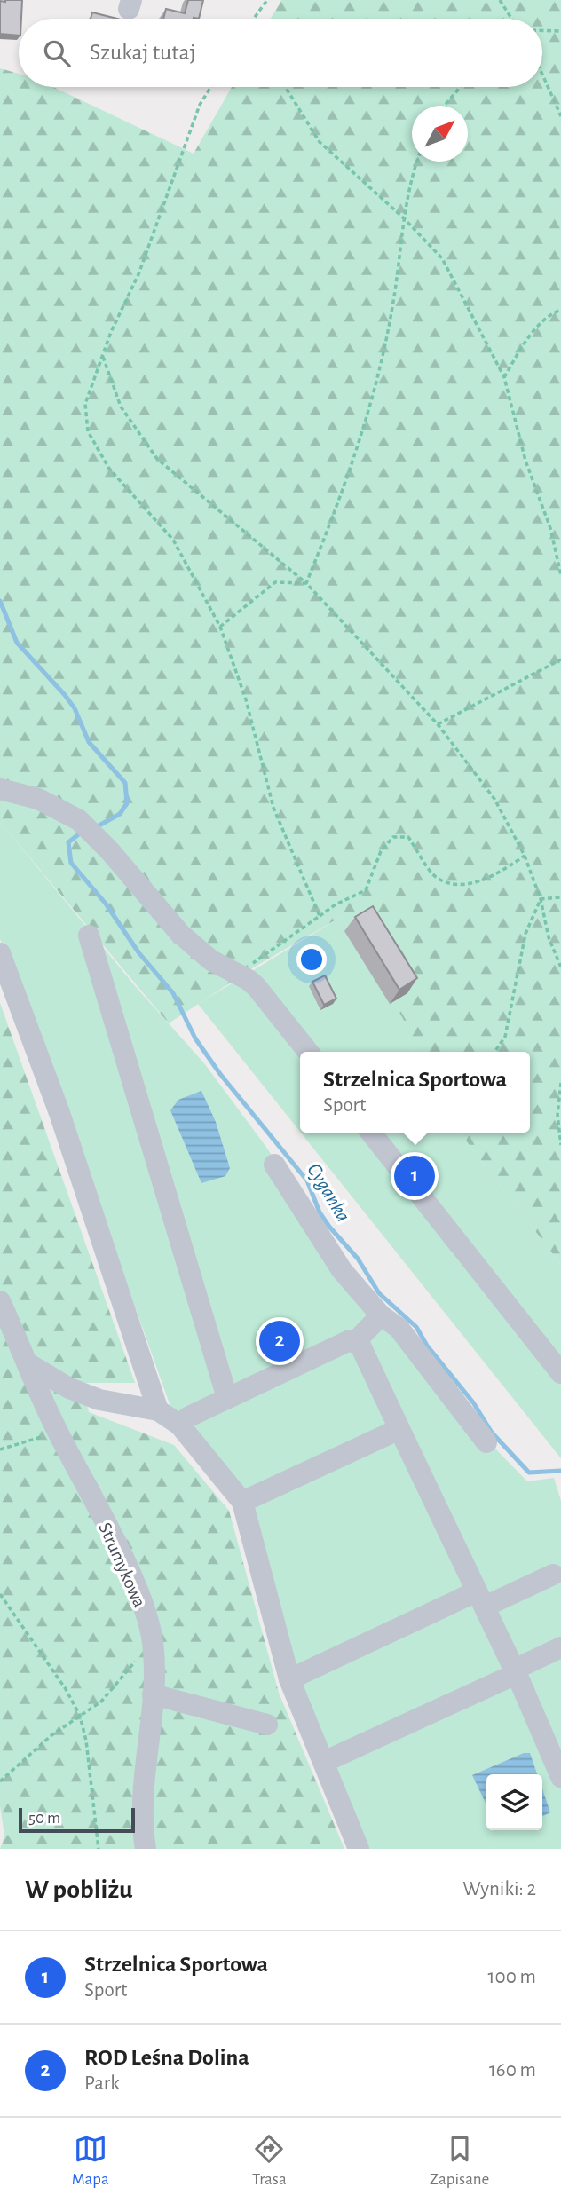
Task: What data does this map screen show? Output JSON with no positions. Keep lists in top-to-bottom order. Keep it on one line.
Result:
{"streets":{"street":["Strumykowa"]},"water":["Cyganka"],"scale_bar":"50 m","north":"top right","page":{"search":"Szukaj tutaj","popup":["Strzelnica Sportowa","Sport"],"pins":["1","2"],"scale":"50 m","heading":["W pobliżu","Wyniki: 2"],"list":[{"mark":"1","name":"Strzelnica Sportowa","note":"Sport","value":"100 m"},{"mark":"2","name":"ROD Leśna Dolina","note":"Park","value":"160 m"}],"nav":["Mapa","Trasa","Zapisane"]}}
